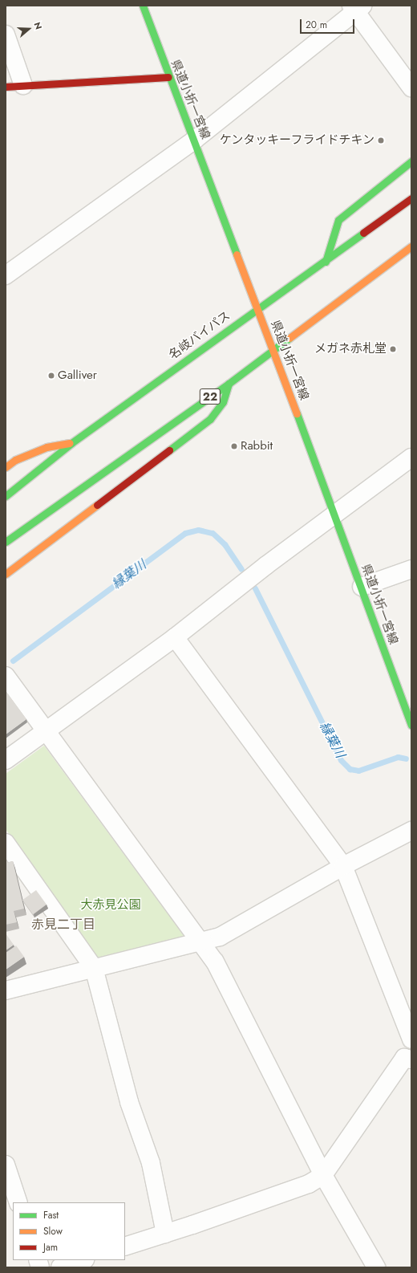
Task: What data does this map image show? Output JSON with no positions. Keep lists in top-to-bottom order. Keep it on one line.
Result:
{"streets":{"main road":["県道小折一宮線","名岐バイパス","22"]},"crossings":[["県道小折一宮線","名岐バイパス"],["県道小折一宮線","22"]],"districts":["赤見二丁目"],"water":["縁葉川"],"parks":["大赤見公園"],"places":["ケンタッキーフライドチキン","メガネ赤札堂","Galliver","Rabbit"],"legend":["Fast","Slow","Jam"],"scale_bar":"20 m","north":"right"}
